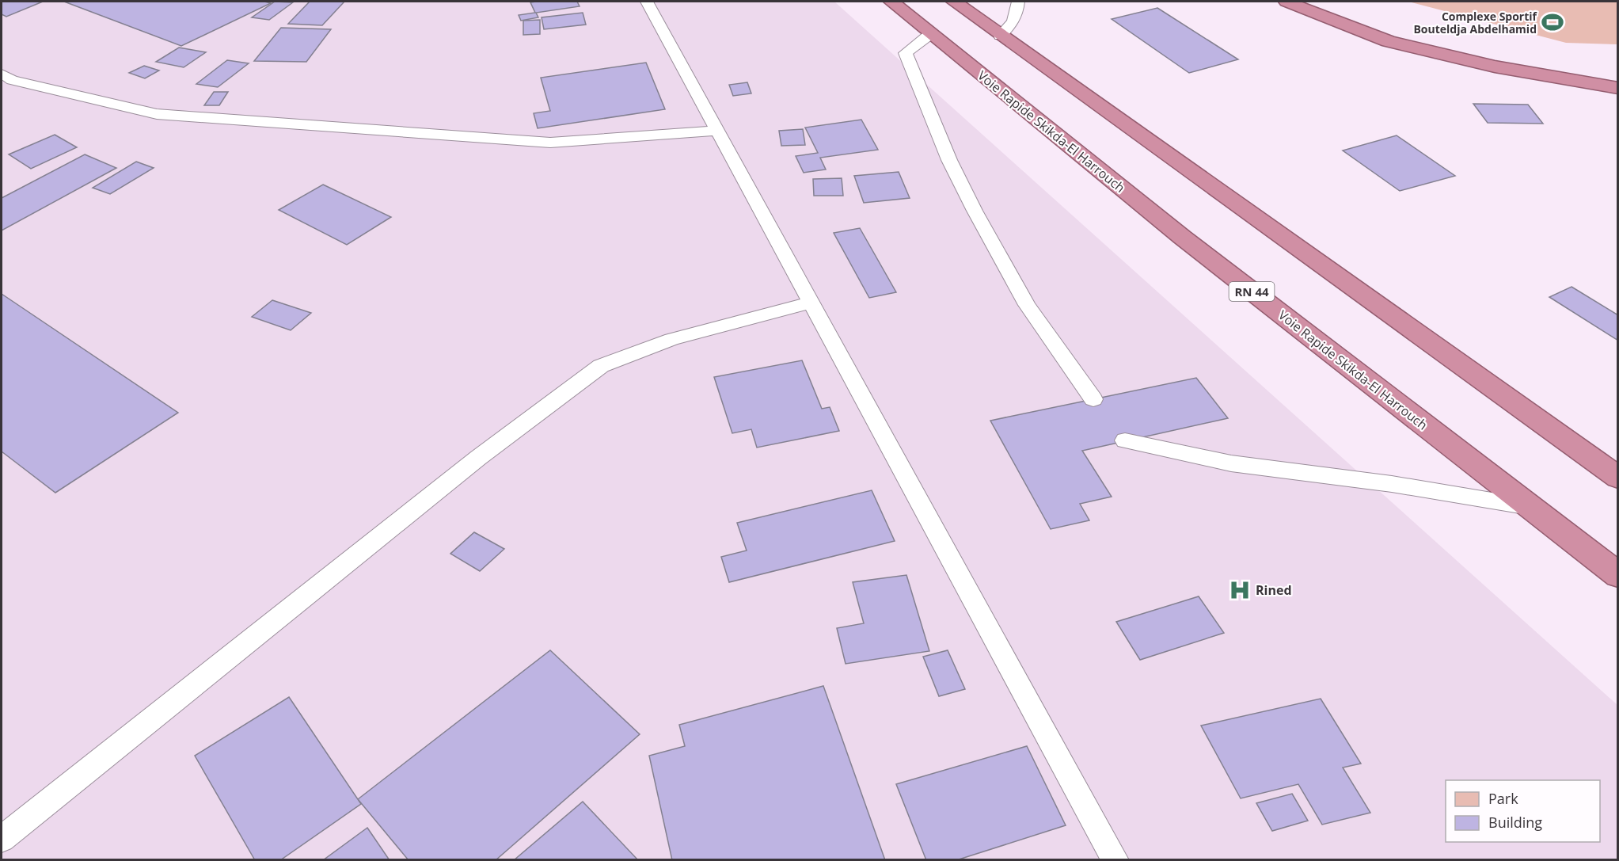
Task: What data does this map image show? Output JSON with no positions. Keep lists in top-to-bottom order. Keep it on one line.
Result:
{"streets":{"highway":["Voie Rapide Skikda-El Harrouch","RN 44"]},"places":{"sports":["Complexe Sportif Bouteldja Abdelhamid"],"hospital":["Rined"]},"legend":["Park","Building"]}
